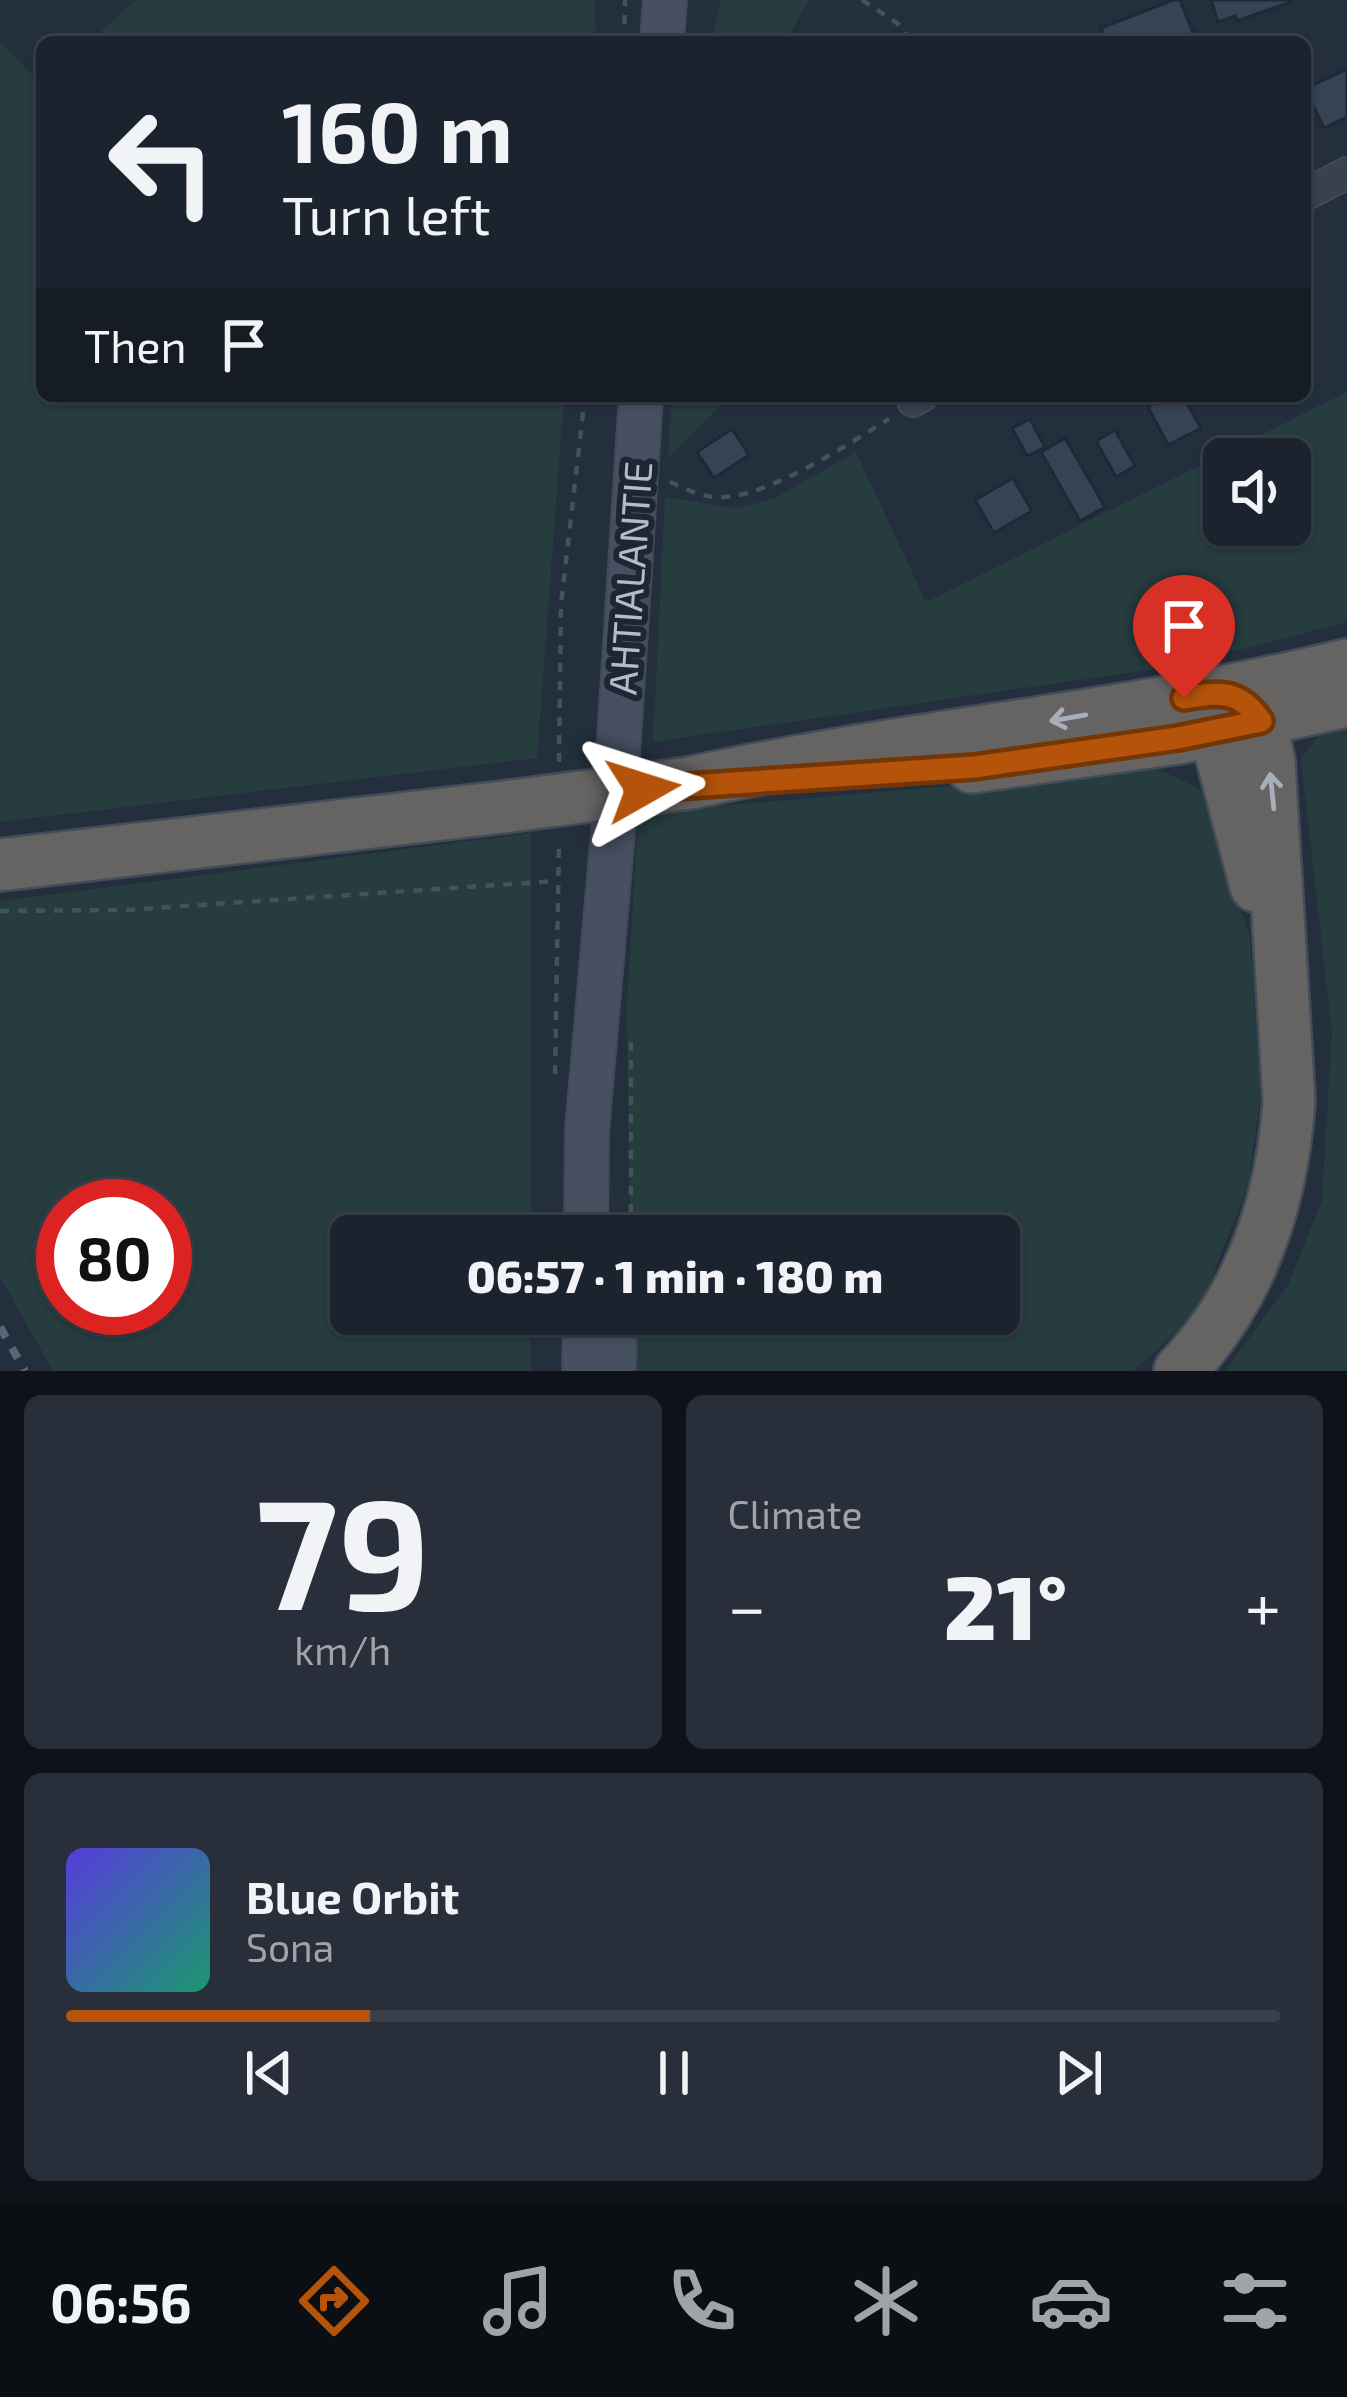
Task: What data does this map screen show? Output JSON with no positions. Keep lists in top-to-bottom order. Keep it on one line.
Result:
{"streets":{"main road":["AHTIALANTIE"]},"page":{"turn":["160 m","Turn left"],"then":"Then","limit":"80","trip":"06:57 · 1 min · 180 m","tile":[["79","km/h"],"Climate"],"heat":["−","21°","+"],"song":["Blue Orbit","Sona"],"tabs":"06:56"}}
